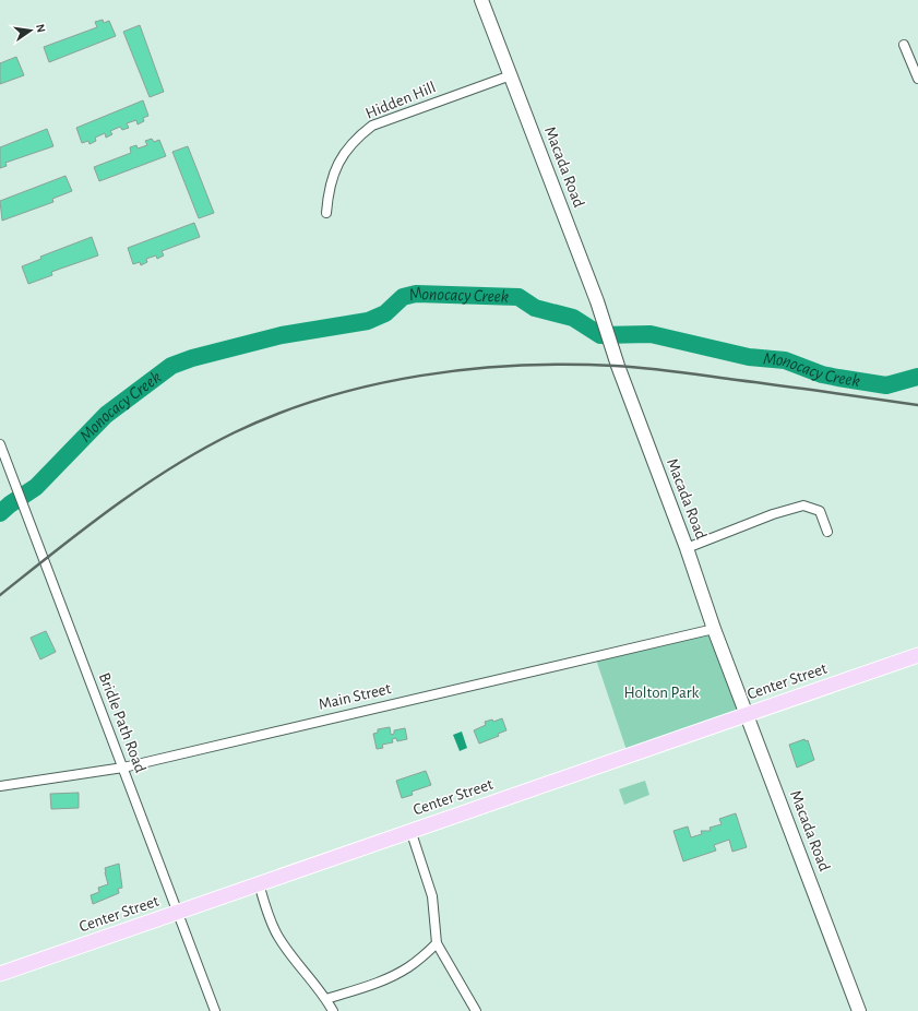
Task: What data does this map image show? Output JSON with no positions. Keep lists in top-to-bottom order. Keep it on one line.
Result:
{"streets":{"main road":["Center Street"],"street":["Hidden Hill","Macada Road","Main Street","Bridle Path Road"]},"crossings":[["Hidden Hill","Macada Road"],["Macada Road","Center Street"],["Macada Road","Main Street"],["Center Street","Bridle Path Road"],["Main Street","Bridle Path Road"]],"water":["Monocacy Creek"],"parks":["Holton Park"],"north":"right"}
